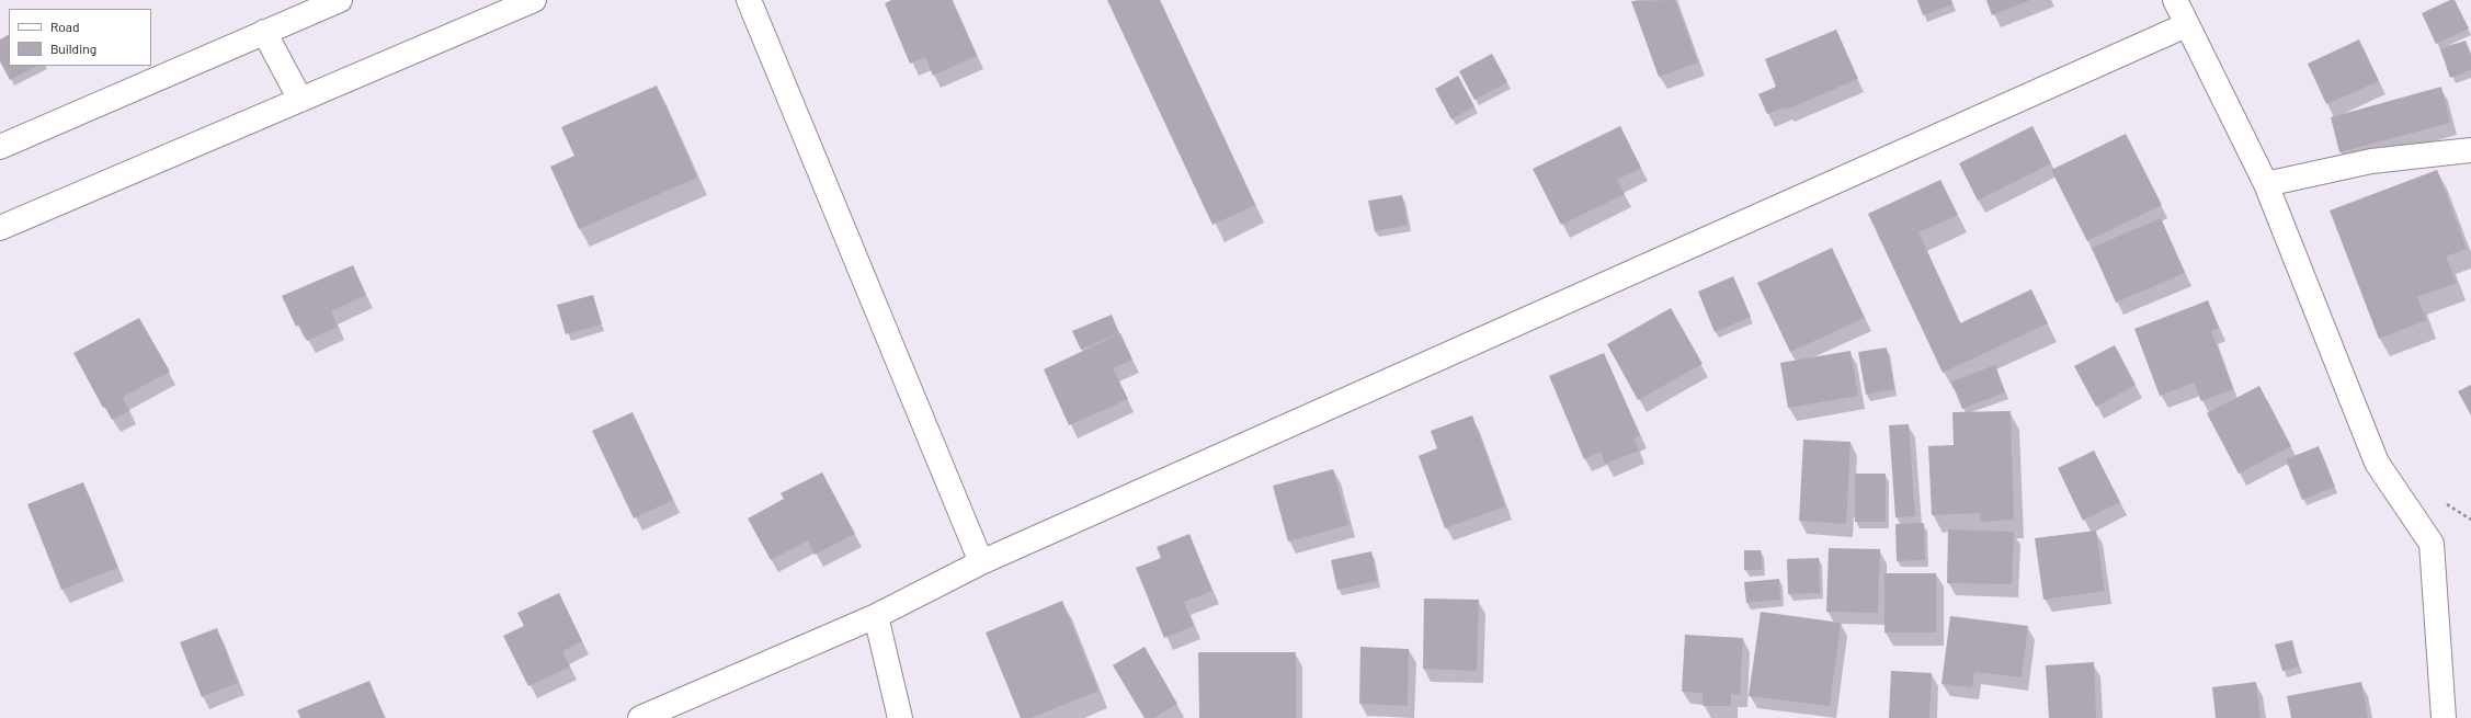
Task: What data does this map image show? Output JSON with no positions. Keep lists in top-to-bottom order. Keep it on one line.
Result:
{"legend":["Road","Building"]}
